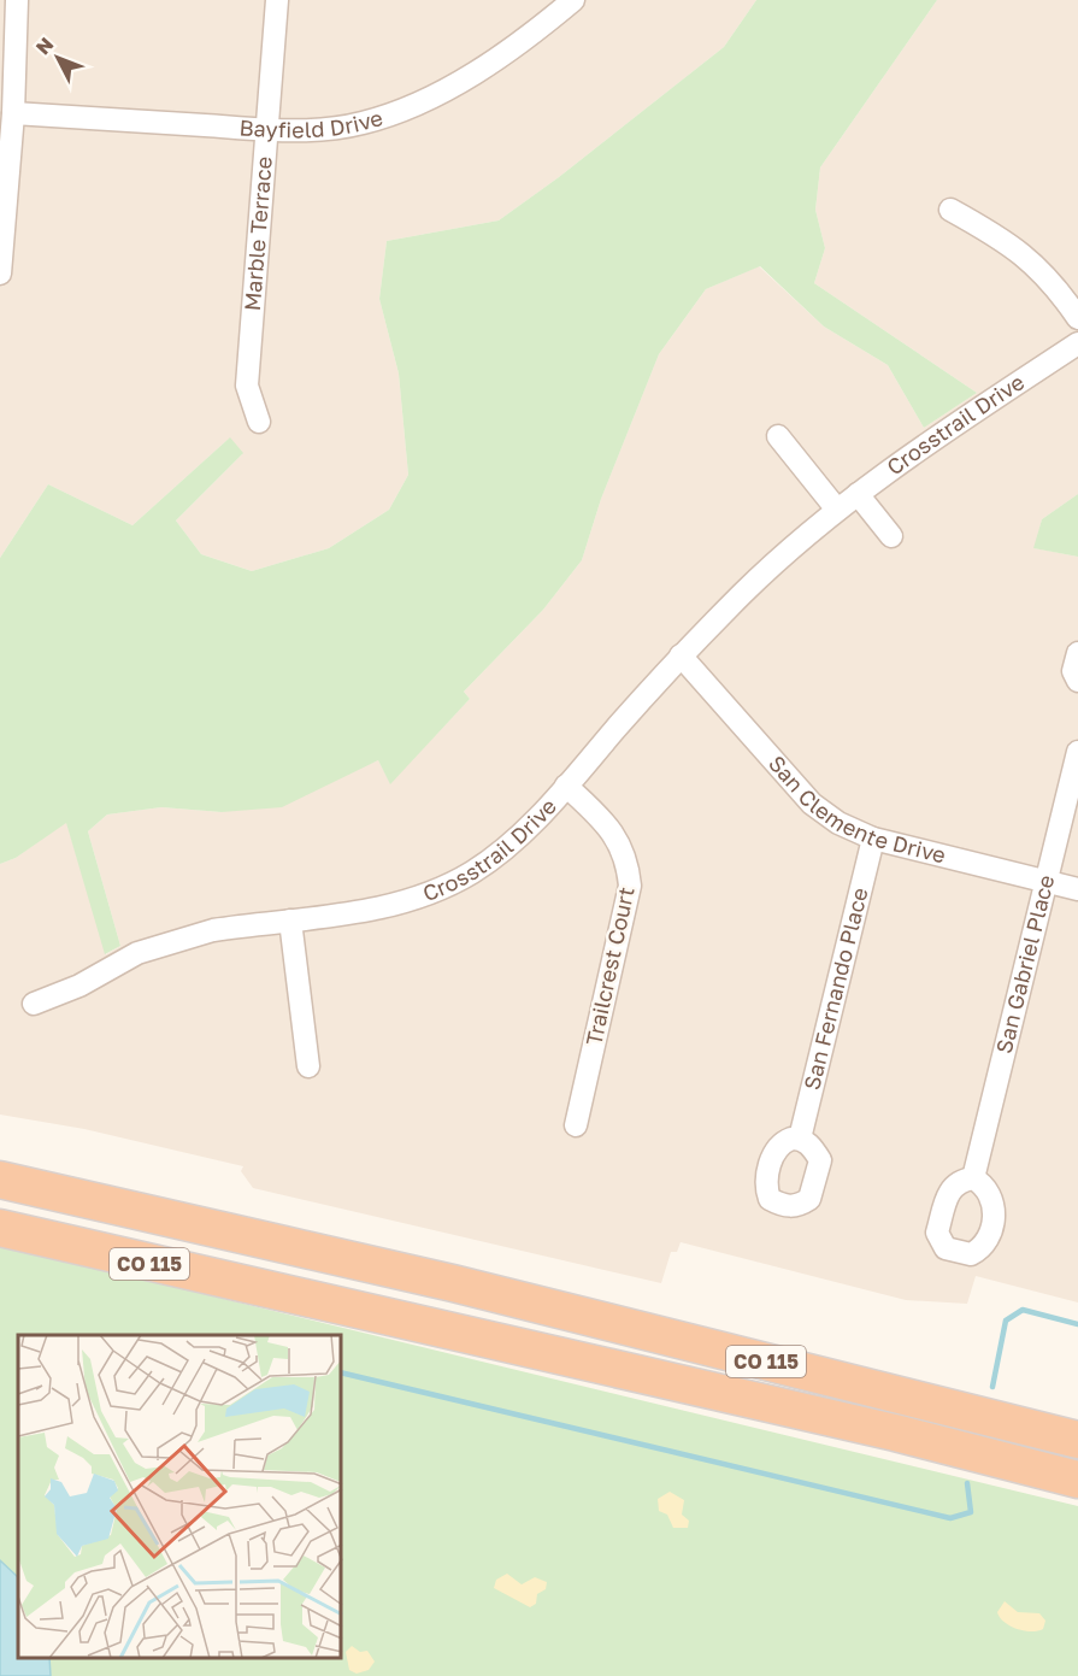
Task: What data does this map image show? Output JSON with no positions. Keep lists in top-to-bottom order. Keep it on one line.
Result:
{"streets":{"highway":["CO 115"],"street":["Bayfield Drive","Marble Terrace","Crosstrail Drive","San Clemente Drive","San Gabriel Place","Trailcrest Court","San Fernando Place"]},"crossings":[["Bayfield Drive","Marble Terrace"],["Crosstrail Drive","San Clemente Drive"],["Crosstrail Drive","Trailcrest Court"],["San Clemente Drive","San Gabriel Place"],["San Clemente Drive","San Fernando Place"]],"north":"top left"}
